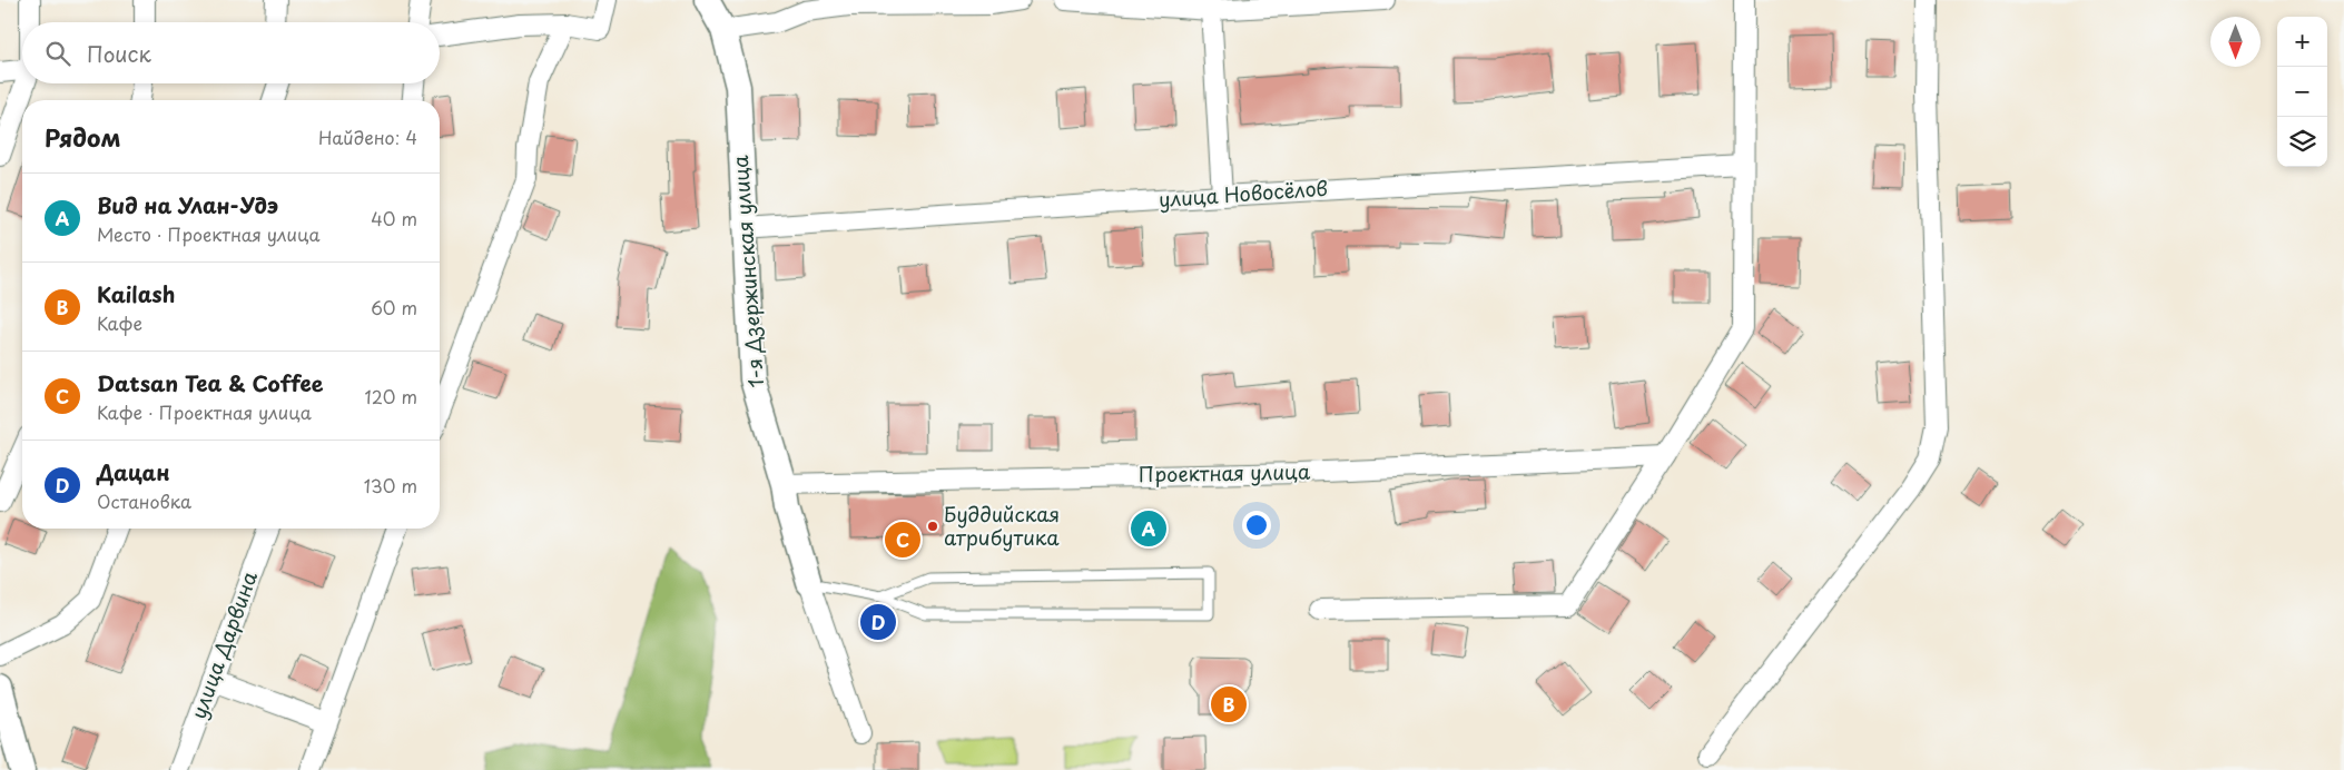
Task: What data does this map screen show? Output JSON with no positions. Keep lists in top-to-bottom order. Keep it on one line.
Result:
{"streets":{"street":["улица Новосёлов","1-я Дзержинская улица","Проектная улица","улица Дарвина"]},"crossings":[["улица Новосёлов","1-я Дзержинская улица"],["1-я Дзержинская улица","Проектная улица"]],"places":["Буддийская атрибутика"],"north":"bottom","page":{"map_buttons":["+","−"],"search":"Поиск","heading":["Рядом","Найдено: 4"],"list":[{"mark":"A","name":"Вид на Улан-Удэ","note":"Место · Проектная улица","value":"40 m"},{"mark":"B","name":"Kailash","note":"Кафе","value":"60 m"},{"mark":"C","name":"Datsan Tea & Coffee","note":"Кафе · Проектная улица","value":"120 m"},{"mark":"D","name":"Дацан","note":"Остановка","value":"130 m"}],"pins":["A","C","D","B"]}}
